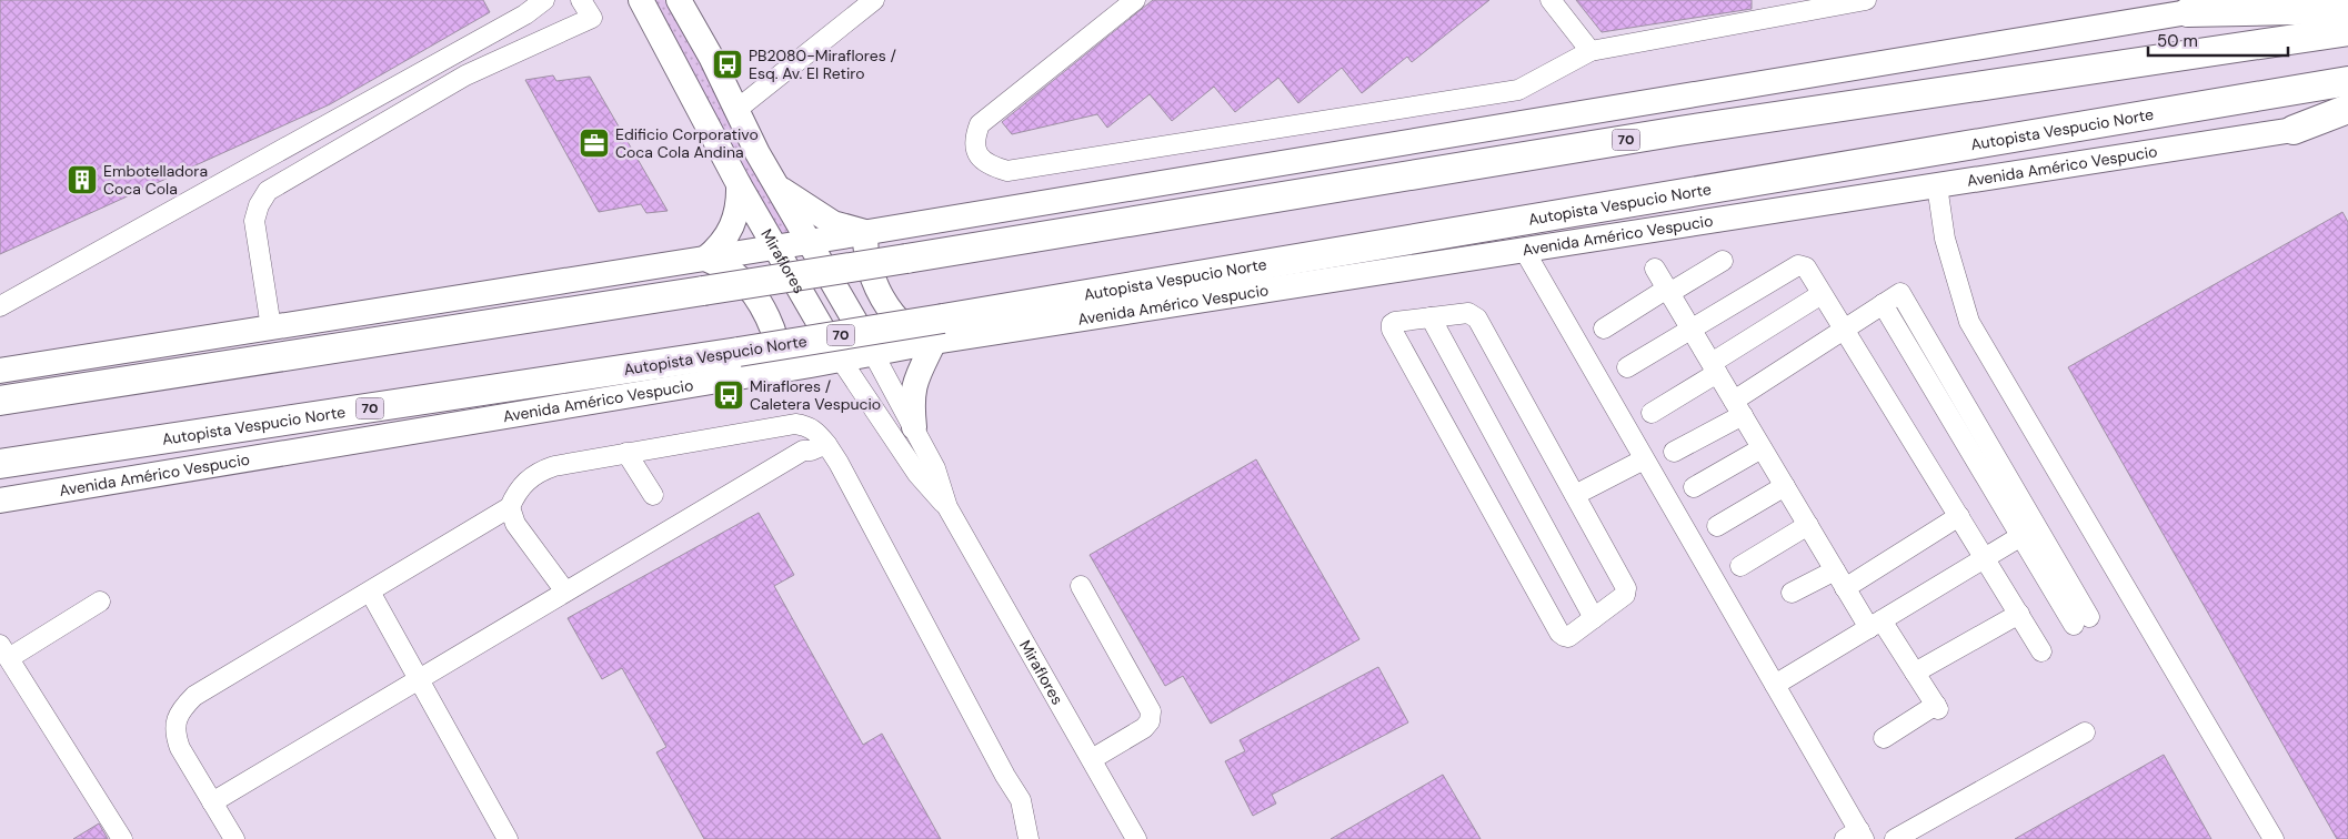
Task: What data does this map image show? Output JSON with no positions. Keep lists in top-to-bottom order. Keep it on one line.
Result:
{"streets":{"highway":["Autopista Vespucio Norte","70"],"main road":["Avenida Américo Vespucio","Miraflores"]},"crossings":[["Autopista Vespucio Norte","Avenida Américo Vespucio"],["Avenida Américo Vespucio","Miraflores"]],"places":{"bus stop":["PB2080-Miraflores / Esq. Av. El Retiro","Miraflores / Caletera Vespucio"],"office":["Edificio Corporativo Coca Cola Andina"],"building":["Embotelladora Coca Cola"]},"scale_bar":"50 m"}
